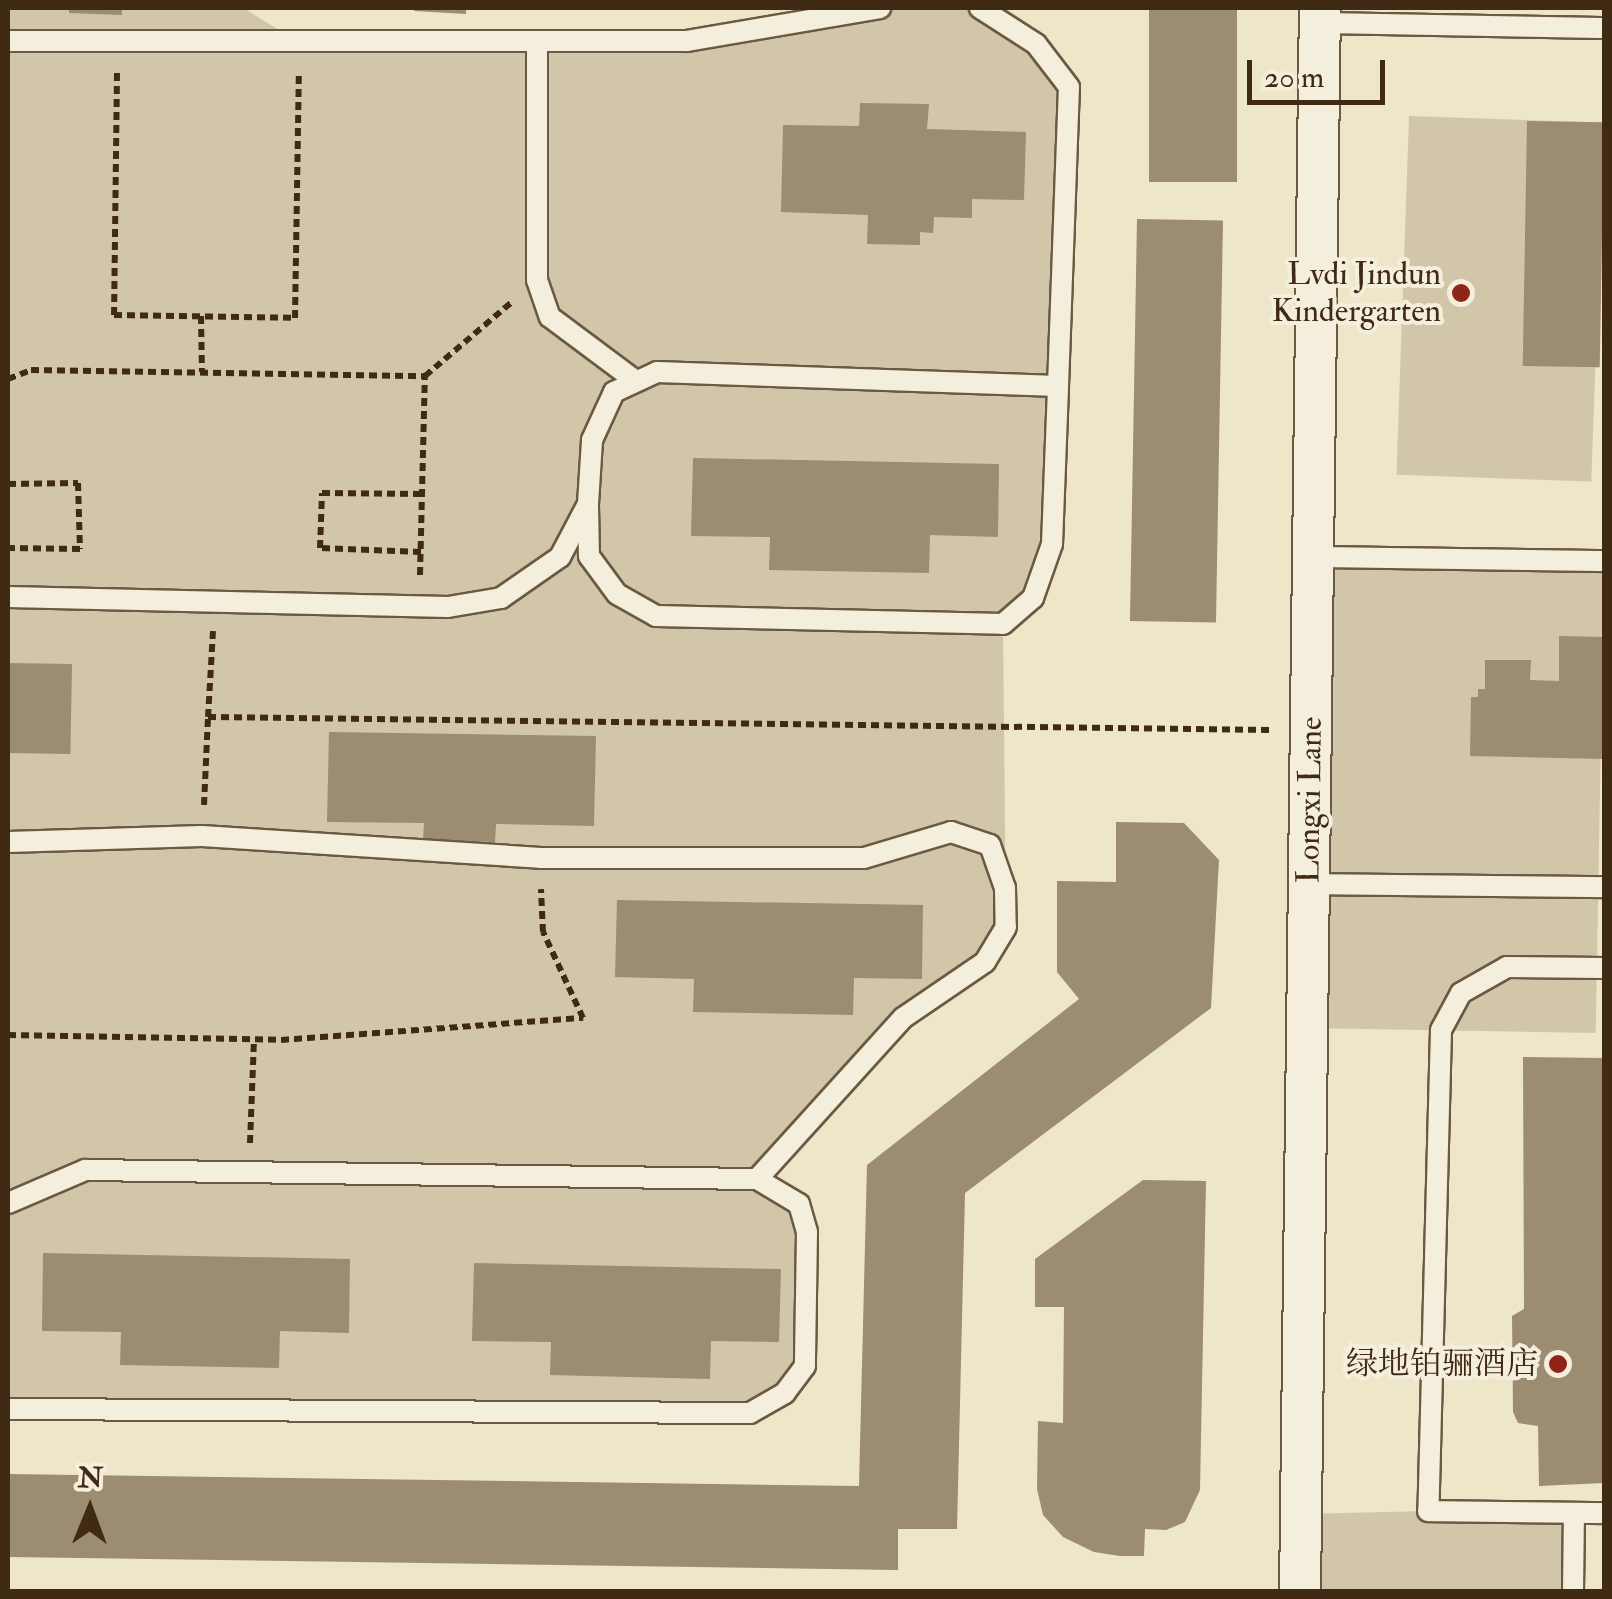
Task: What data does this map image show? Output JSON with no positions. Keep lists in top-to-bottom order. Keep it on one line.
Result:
{"streets":{"street":["Longxi Lane"]},"places":["Lvdi Jindun Kindergarten","绿地铂骊酒店"],"scale_bar":"20 m","north":"top"}
